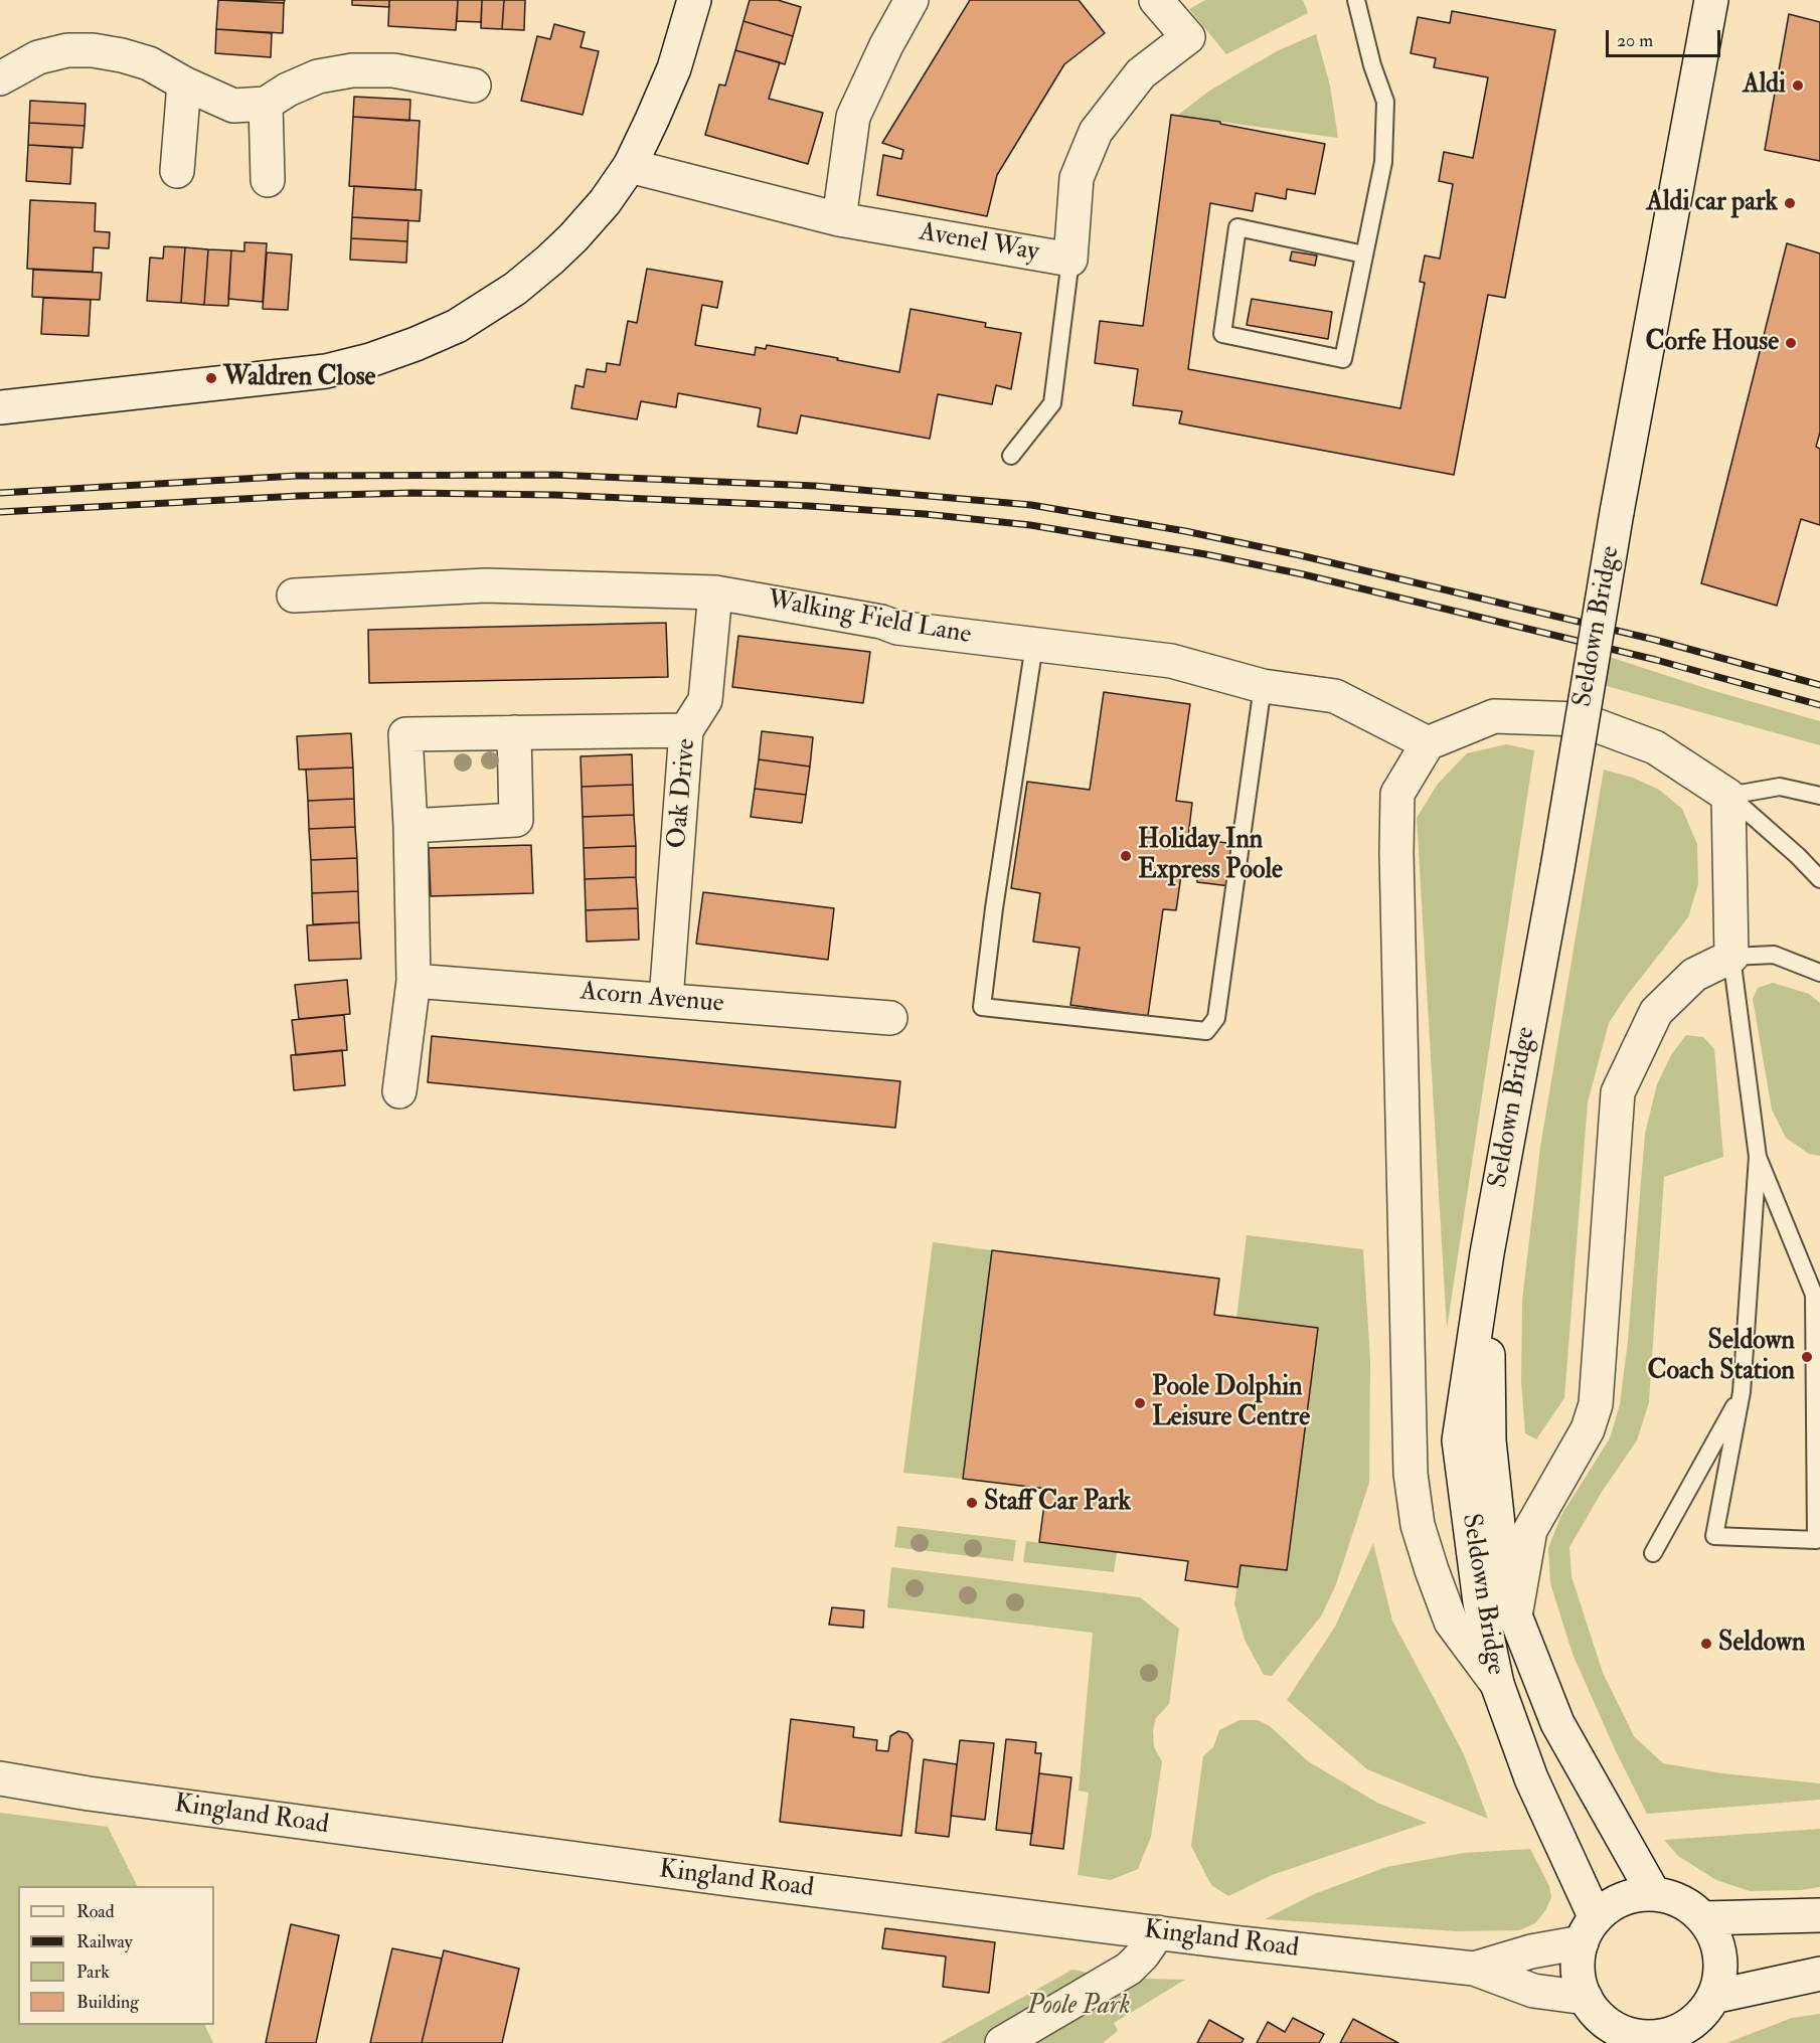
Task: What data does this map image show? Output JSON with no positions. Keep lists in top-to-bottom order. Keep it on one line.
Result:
{"streets":{"street":["Avenel Way","Walking Field Lane","Seldown Bridge","Oak Drive","Acorn Avenue","Kingland Road"]},"crossings":[["Walking Field Lane","Oak Drive"],["Seldown Bridge","Kingland Road"],["Oak Drive","Acorn Avenue"]],"parks":["Poole Park"],"places":["Aldi","Aldi car park","Corfe House","Waldren Close","Holiday Inn Express Poole","Seldown Coach Station","Poole Dolphin Leisure Centre","Staff Car Park","Seldown"],"legend":["Road","Railway","Park","Building"],"scale_bar":"20 m"}
